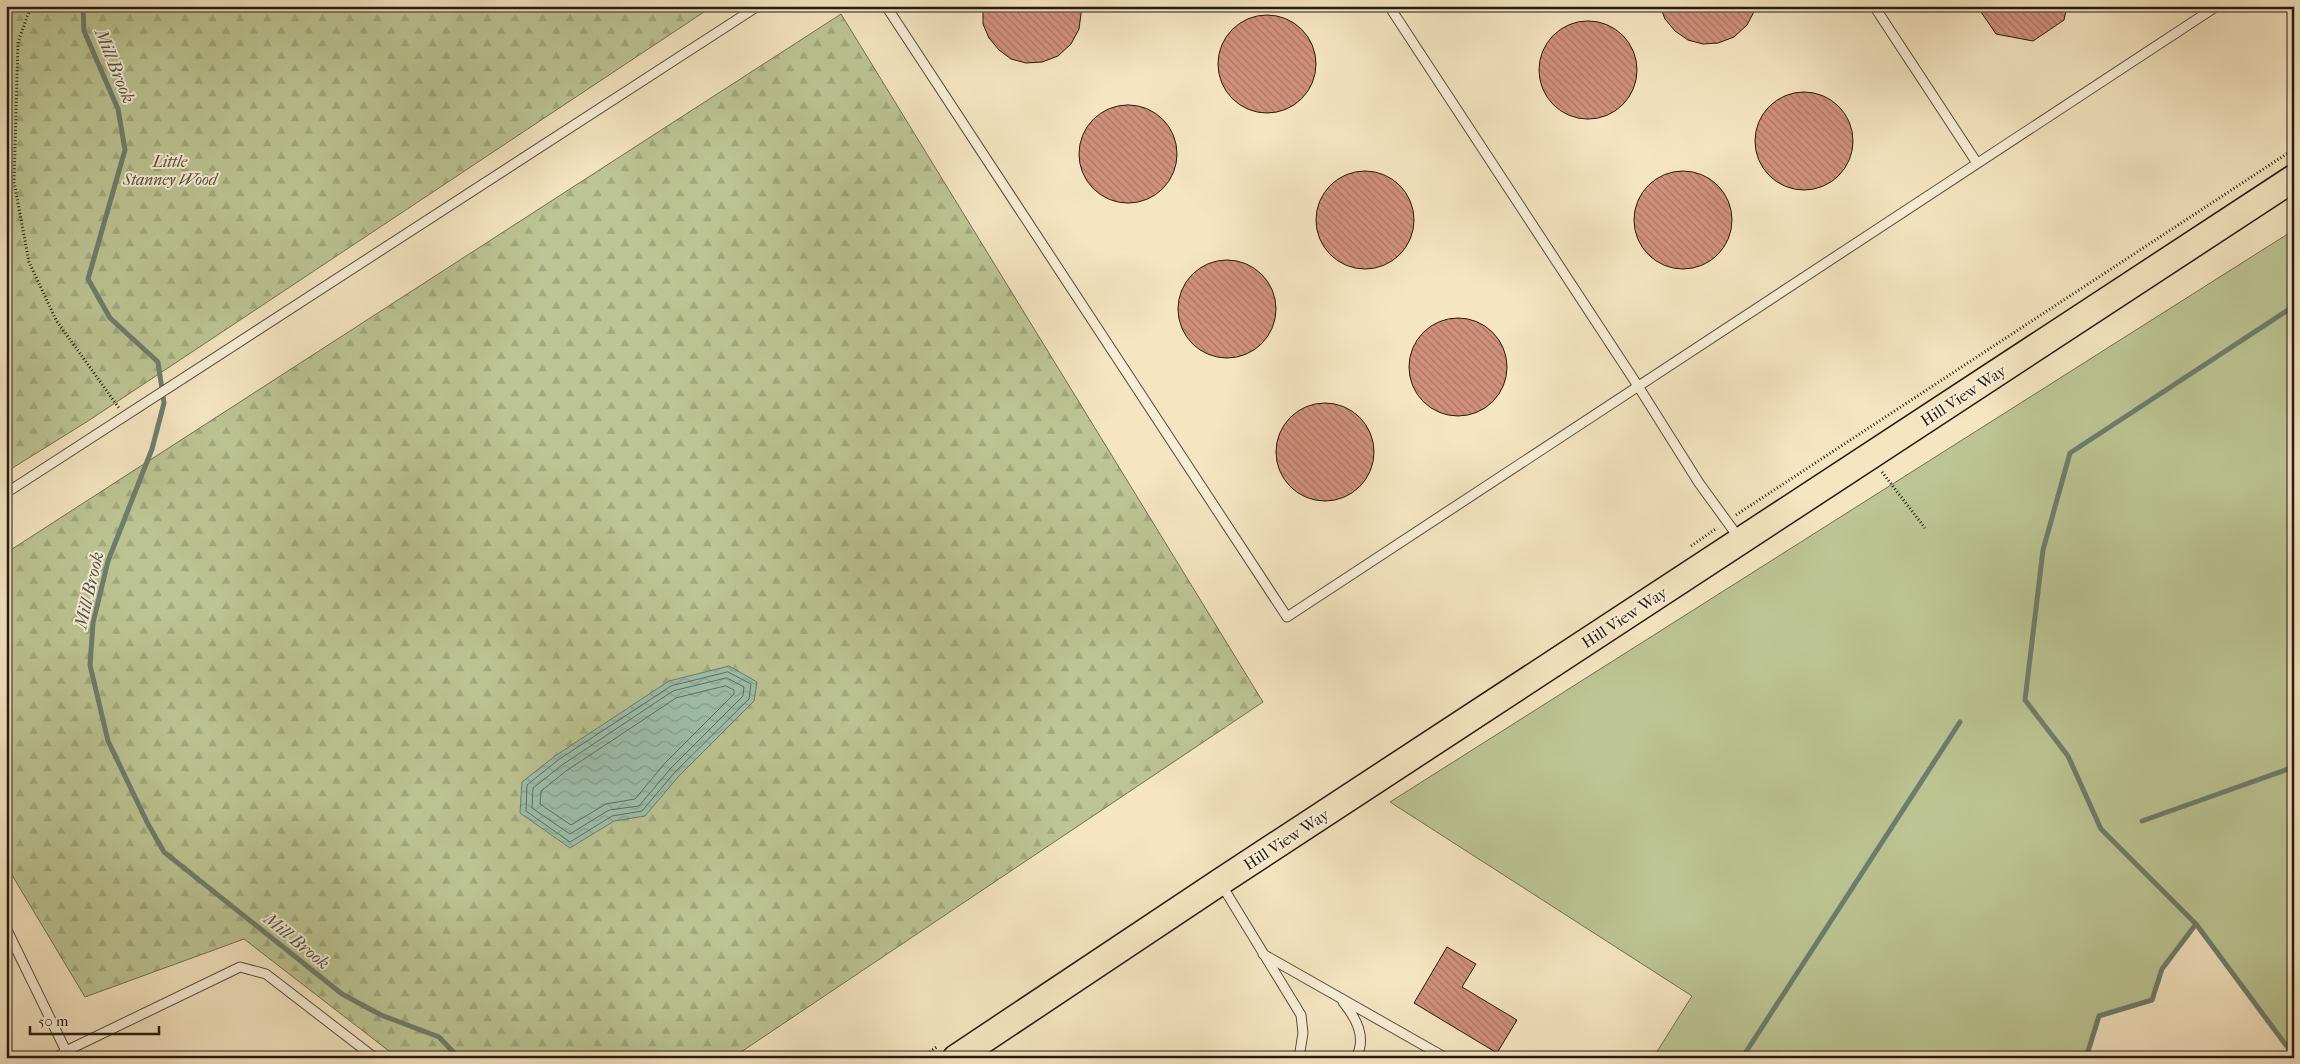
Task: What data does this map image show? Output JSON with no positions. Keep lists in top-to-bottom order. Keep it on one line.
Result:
{"streets":{"main road":["Hill View Way"]},"water":["Mill Brook"],"parks":["Little Stanney Wood"],"scale_bar":"50 m"}
